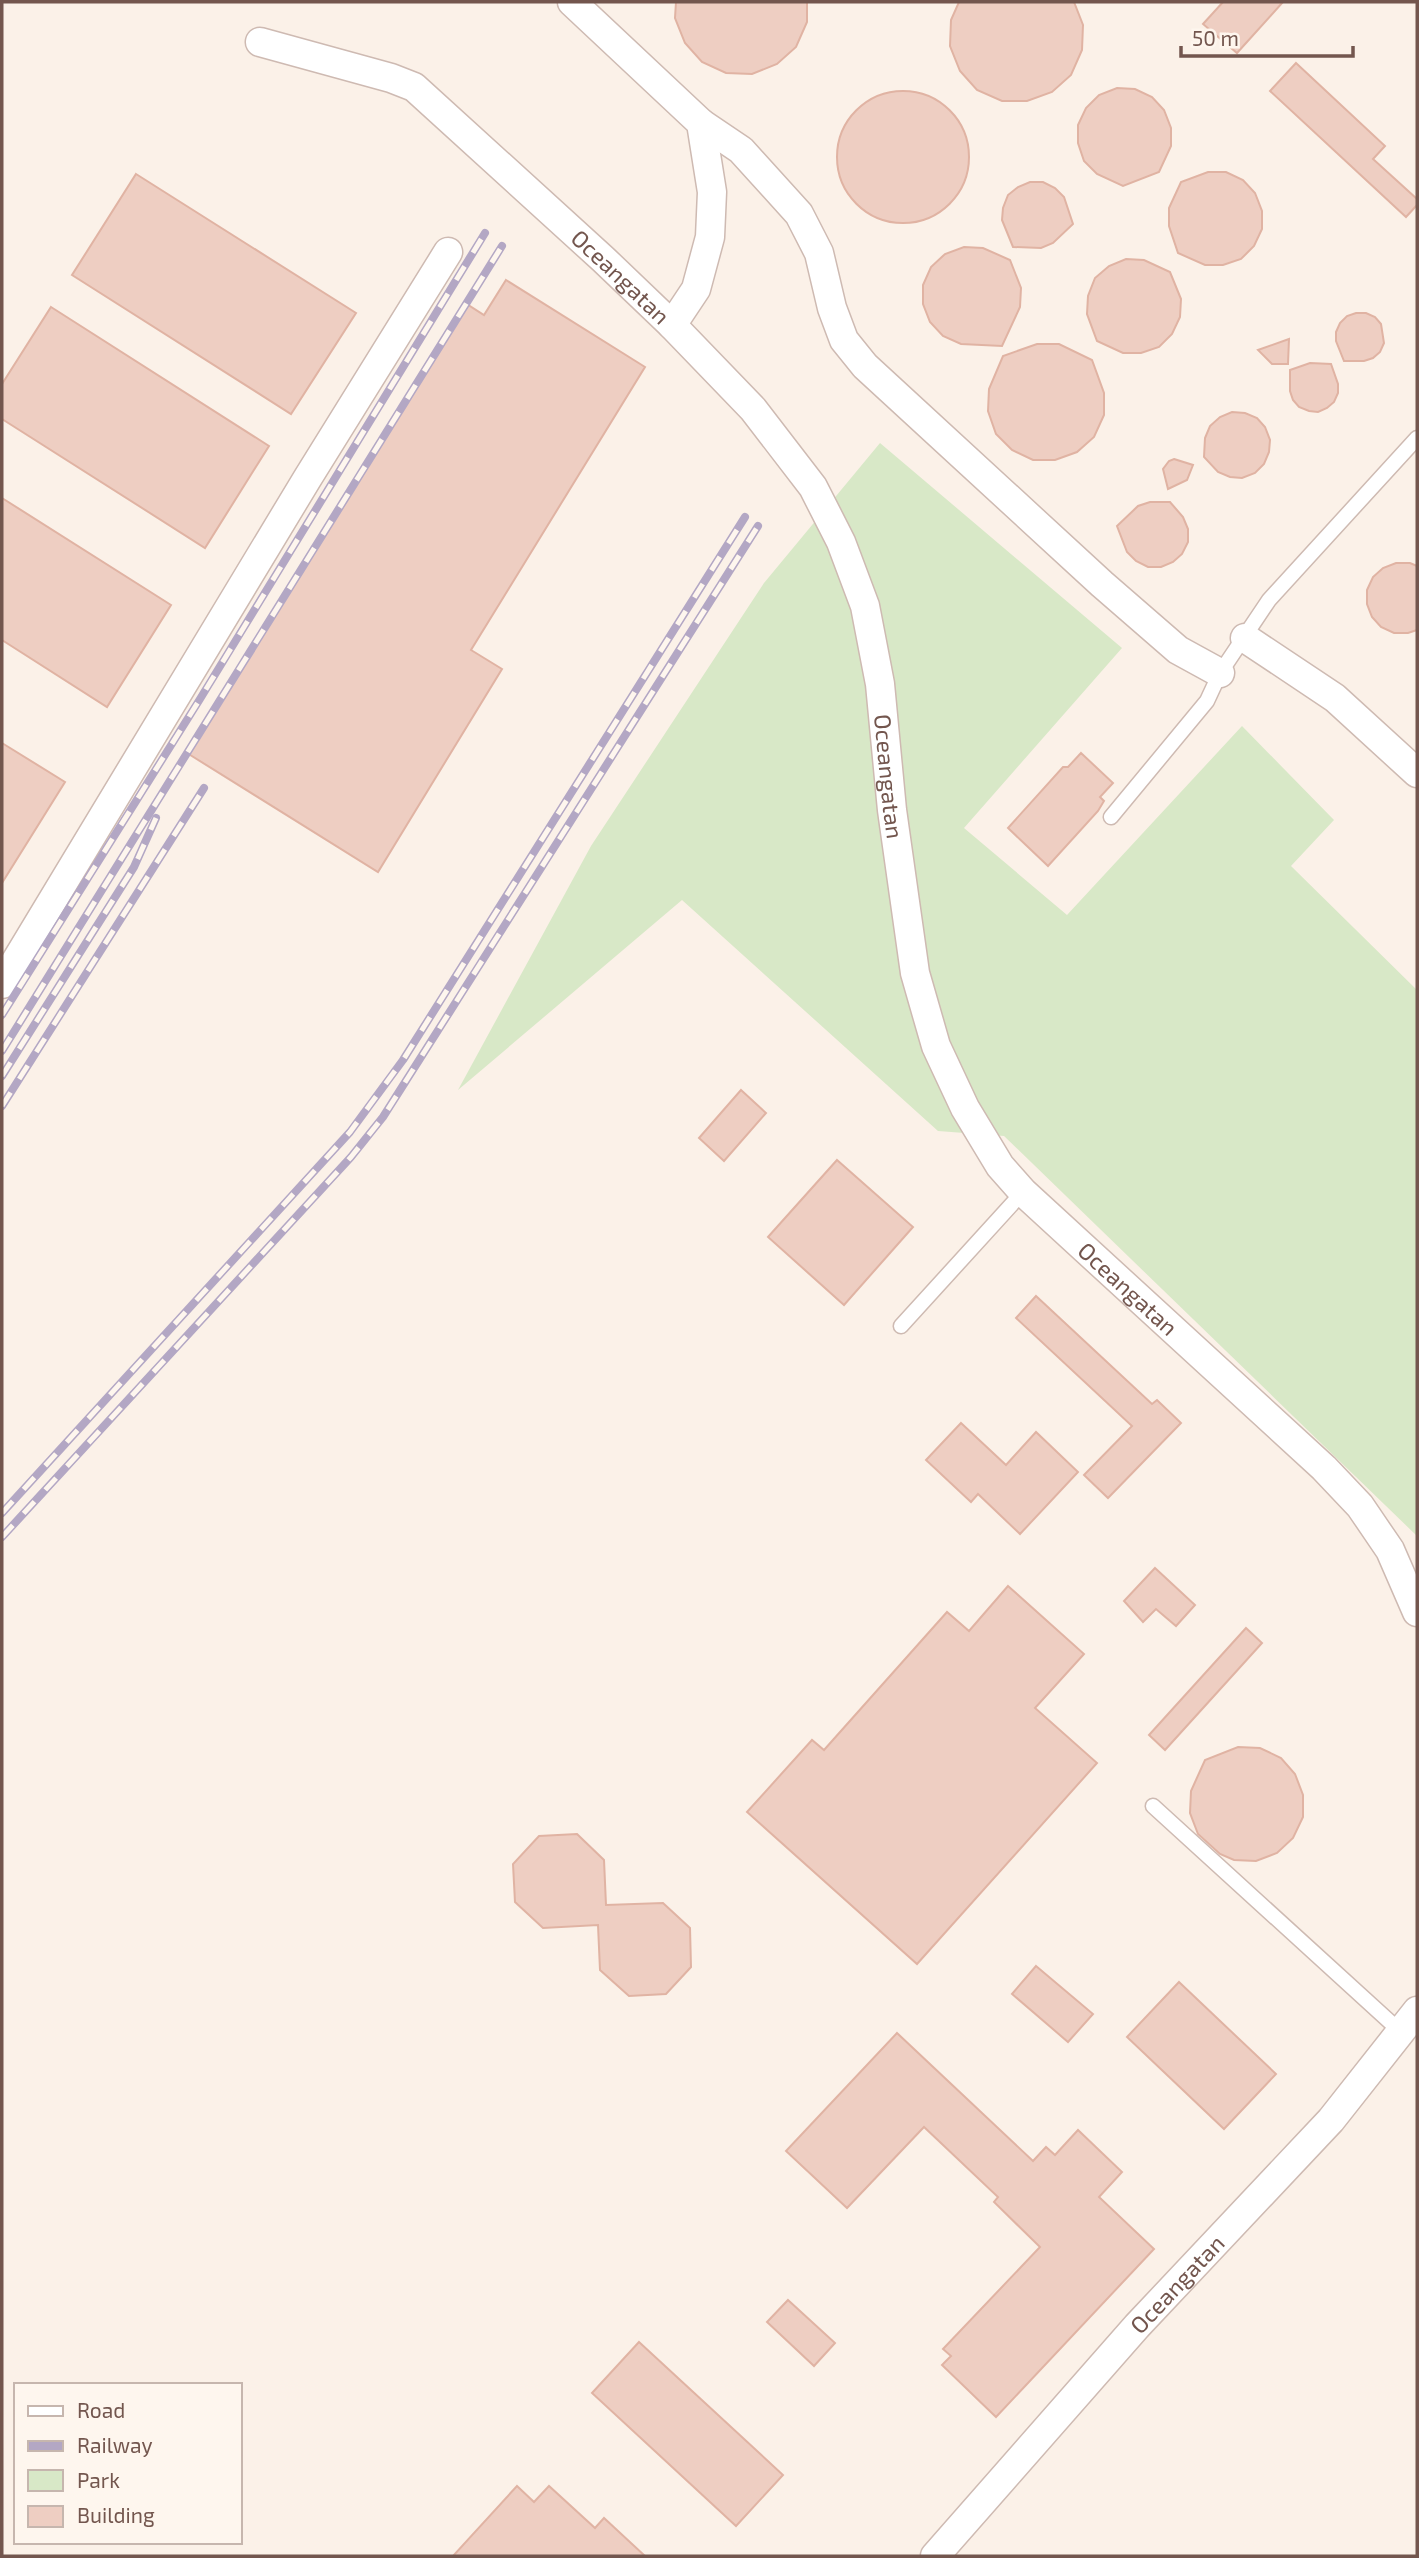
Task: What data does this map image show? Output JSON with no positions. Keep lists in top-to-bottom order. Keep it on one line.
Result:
{"streets":{"street":["Oceangatan"]},"legend":["Road","Railway","Park","Building"],"scale_bar":"50 m"}
